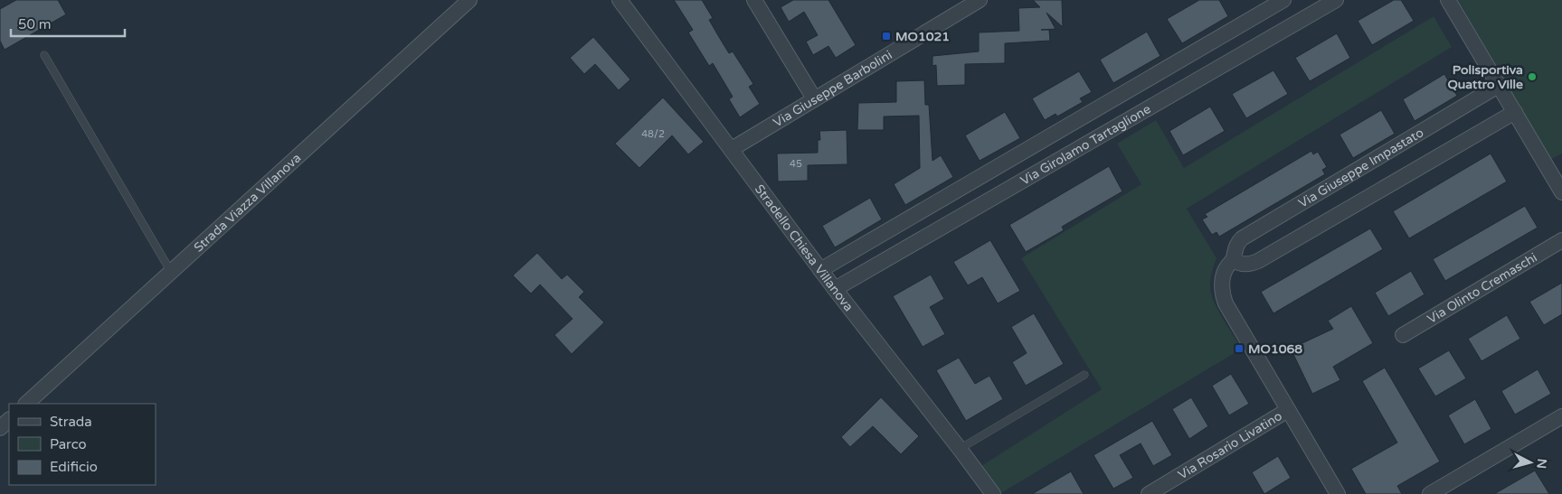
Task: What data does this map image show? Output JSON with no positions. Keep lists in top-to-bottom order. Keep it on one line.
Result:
{"streets":{"street":["Via Giuseppe Barbolini","Via Girolamo Tartaglione","Via Giuseppe Impastato","Strada Viazza Villanova","Stradello Chiesa Villanova","Via Olinto Cremaschi","Via Rosario Livatino"]},"crossings":[["Via Giuseppe Barbolini","Stradello Chiesa Villanova"],["Via Girolamo Tartaglione","Stradello Chiesa Villanova"],["Via Giuseppe Impastato","Via Rosario Livatino"]],"places":{"transit":["MO1021","MO1068"],"other":["Polisportiva Quattro Ville"]},"house_numbers":["48/2","45"],"legend":["Strada","Parco","Edificio"],"scale_bar":"50 m","north":"right"}
